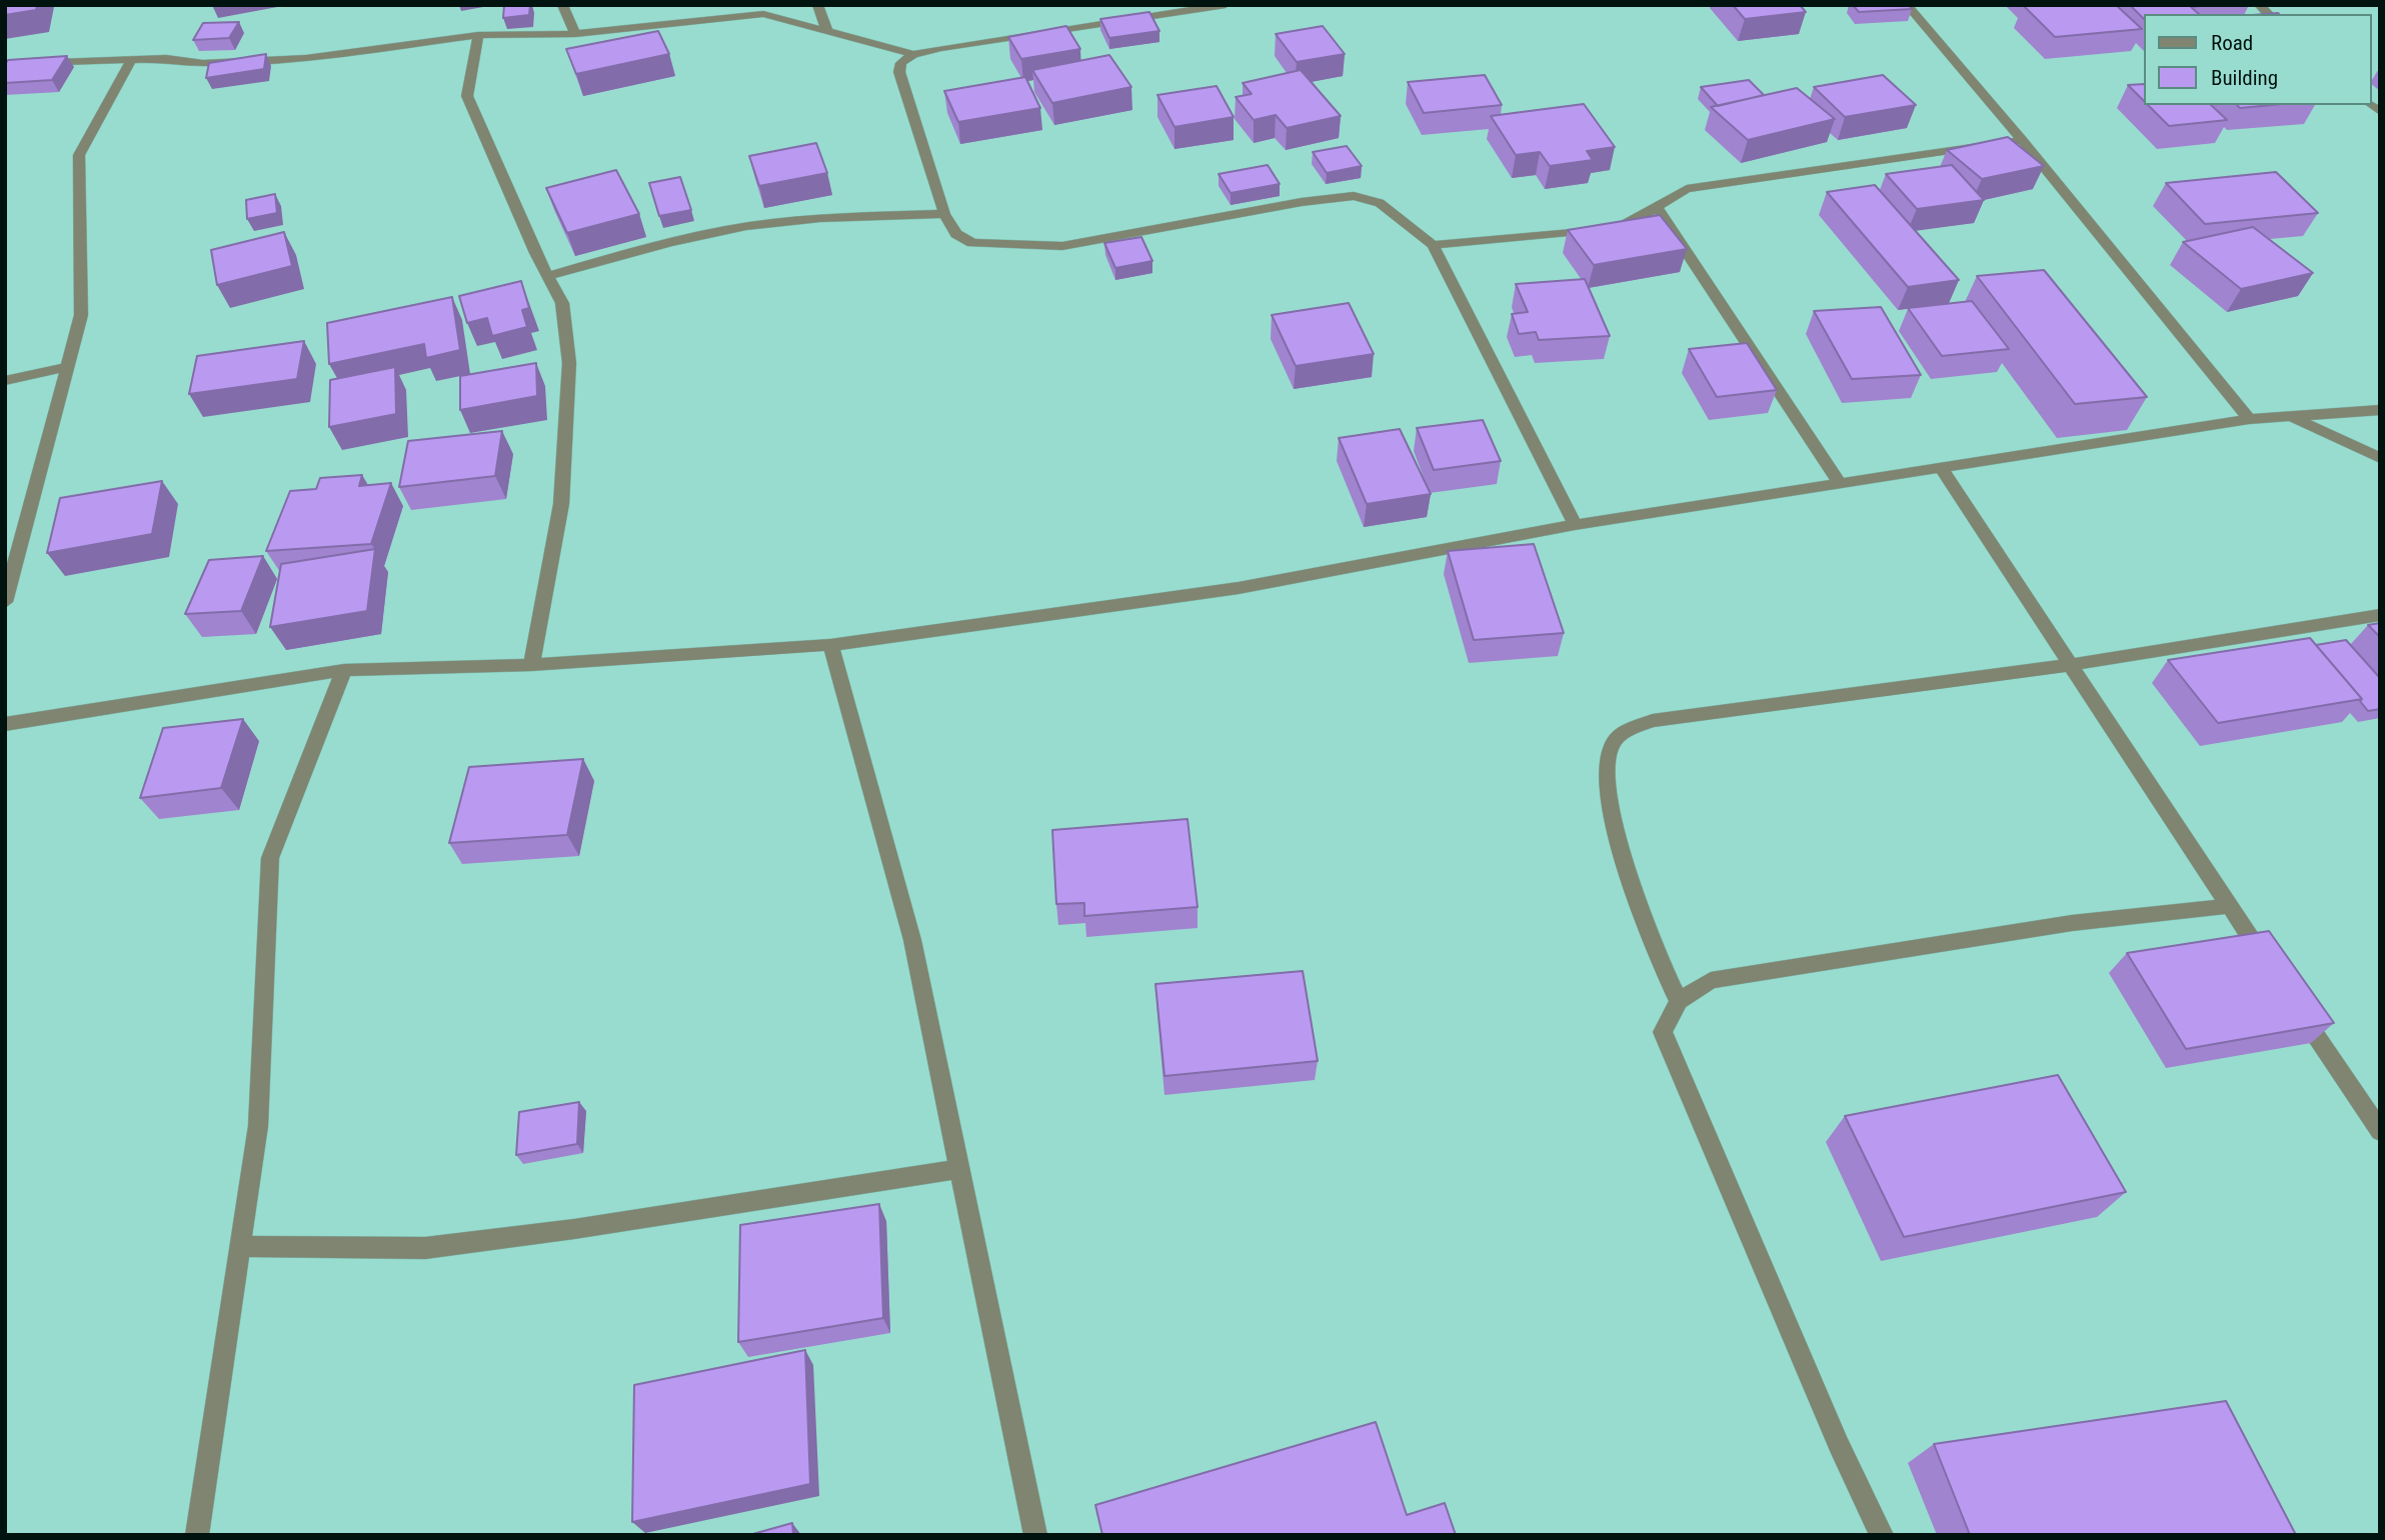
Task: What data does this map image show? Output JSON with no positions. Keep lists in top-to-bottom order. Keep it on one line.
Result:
{"legend":["Road","Building"]}
